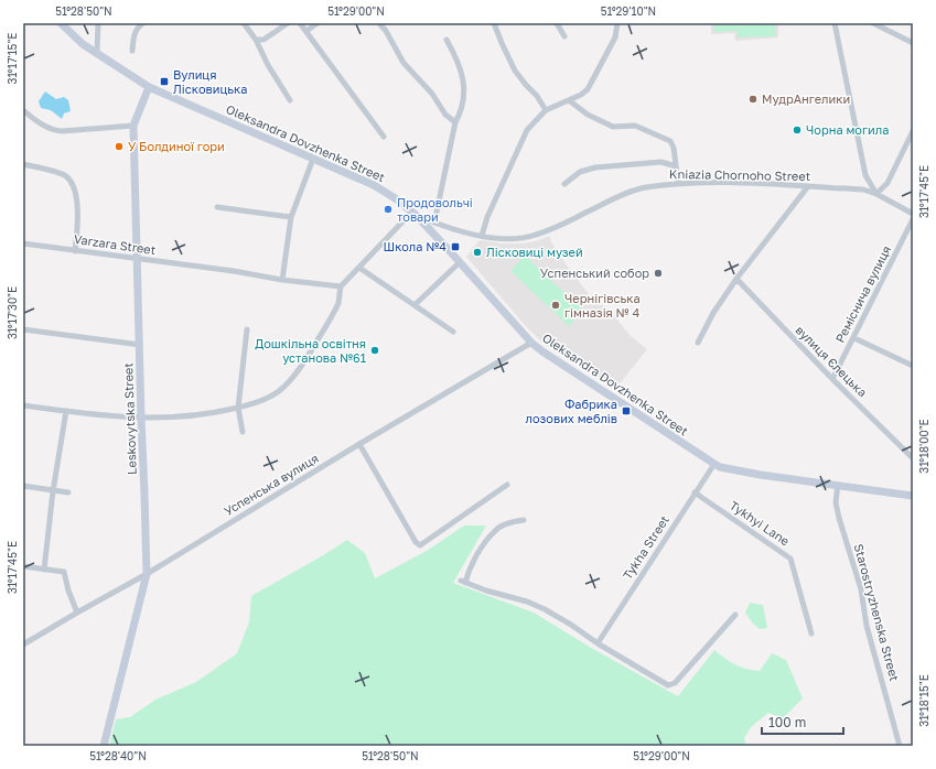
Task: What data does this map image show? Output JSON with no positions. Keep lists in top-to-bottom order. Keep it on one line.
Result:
{"streets":{"main road":["Oleksandra Dovzhenka Street","Leskovytska Street"],"street":["Kniazia Chornoho Street","Varzara Street","Реміснича вулиця","вулиця Єлецька","Успенська вулиця","Tykhyi Lane","Tykha Street","Starostryzhenska Street"]},"crossings":[["Oleksandra Dovzhenka Street","Kniazia Chornoho Street"],["Oleksandra Dovzhenka Street","Leskovytska Street"],["Oleksandra Dovzhenka Street","Успенська вулиця"],["Oleksandra Dovzhenka Street","Tykha Street"],["Oleksandra Dovzhenka Street","Starostryzhenska Street"],["Varzara Street","Leskovytska Street"],["Реміснича вулиця","вулиця Єлецька"],["Leskovytska Street","Успенська вулиця"],["Tykhyi Lane","Tykha Street"]],"places":{"transit":["Вулиця Лісковицька","Школа №4","Фабрика лозових меблів"],"other":["МудрАнгелики","Чорна могила","У Болдиної гори","Продовольчі товари","Лісковиці музей","Успенський собор","Чернігівська гімназія № 4","Дошкільна освітня установа №61"]},"scale_bar":"100 m","coordinates":["51°28'50\"N","51°29'00\"N","51°29'10\"N","31°17'15\"E","31°17'45\"E","31°17'30\"E","31°18'00\"E","31°18'15\"E","51°28'40\"N"]}
